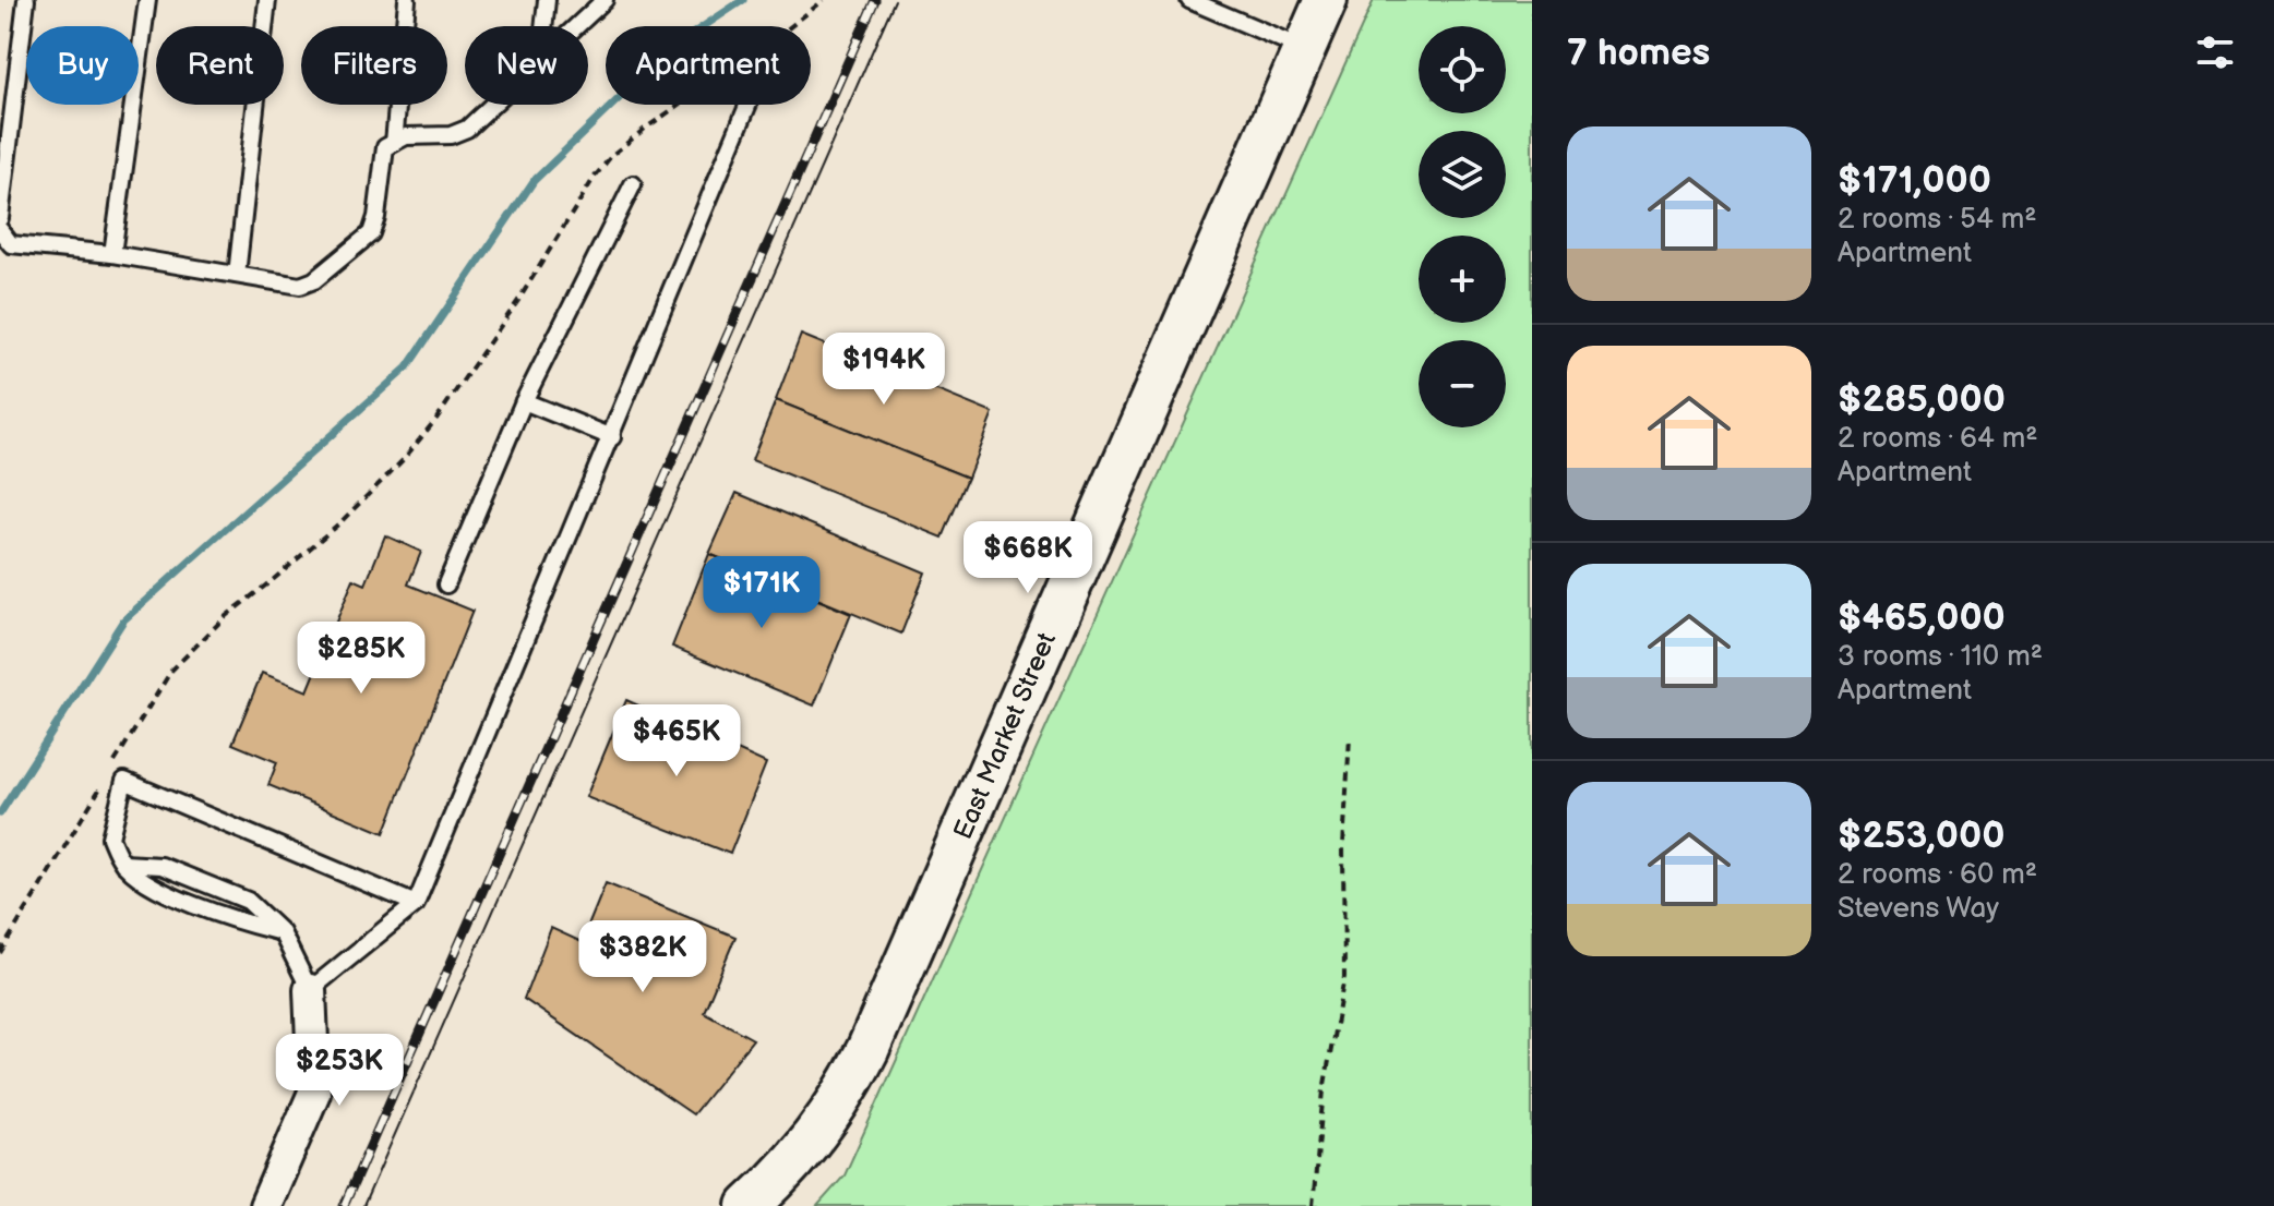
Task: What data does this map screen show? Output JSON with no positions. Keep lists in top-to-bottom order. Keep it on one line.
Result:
{"streets":{"main road":["East Market Street"]},"page":{"heading":"7 homes","map_buttons":["+","−"],"chip":["Buy","Rent","Filters","New","Apartment"],"list":[{"name":"$171,000","note":"2 rooms · 54 m² · Apartment"},{"name":"$285,000","note":"2 rooms · 64 m² · Apartment"},{"name":"$465,000","note":"3 rooms · 110 m² · Apartment"},{"name":"$253,000","note":"2 rooms · 60 m² · Stevens Way"}],"price":["$194K","$668K","$171K","$285K","$465K","$382K","$253K"]}}
